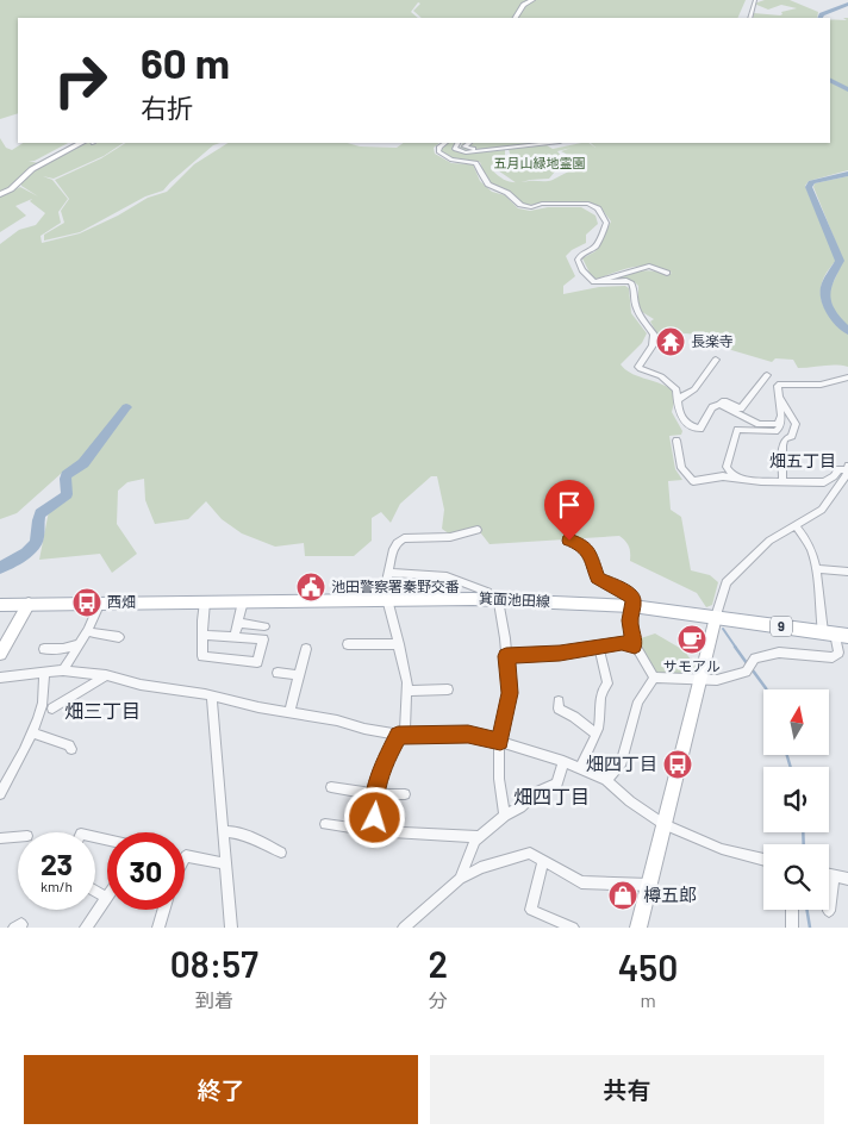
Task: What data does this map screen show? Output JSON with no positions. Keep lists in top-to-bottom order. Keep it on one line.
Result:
{"streets":{"main road":["箕面池田線","9"]},"districts":["畑五丁目","畑三丁目","畑四丁目"],"parks":["五月山緑地霊園"],"places":{"temple":["長楽寺"],"public building":["池田警察署秦野交番"],"bus stop":["西畑","畑四丁目"],"cafe":["サモアル"],"shop":["樽五郎"]},"north":"top","page":{"turn":["60 m","右折"],"speed":"23 km/h","limit":"30","eta":["08:57","到着","2","分","450","m"],"buttons":["終了","共有"]}}
